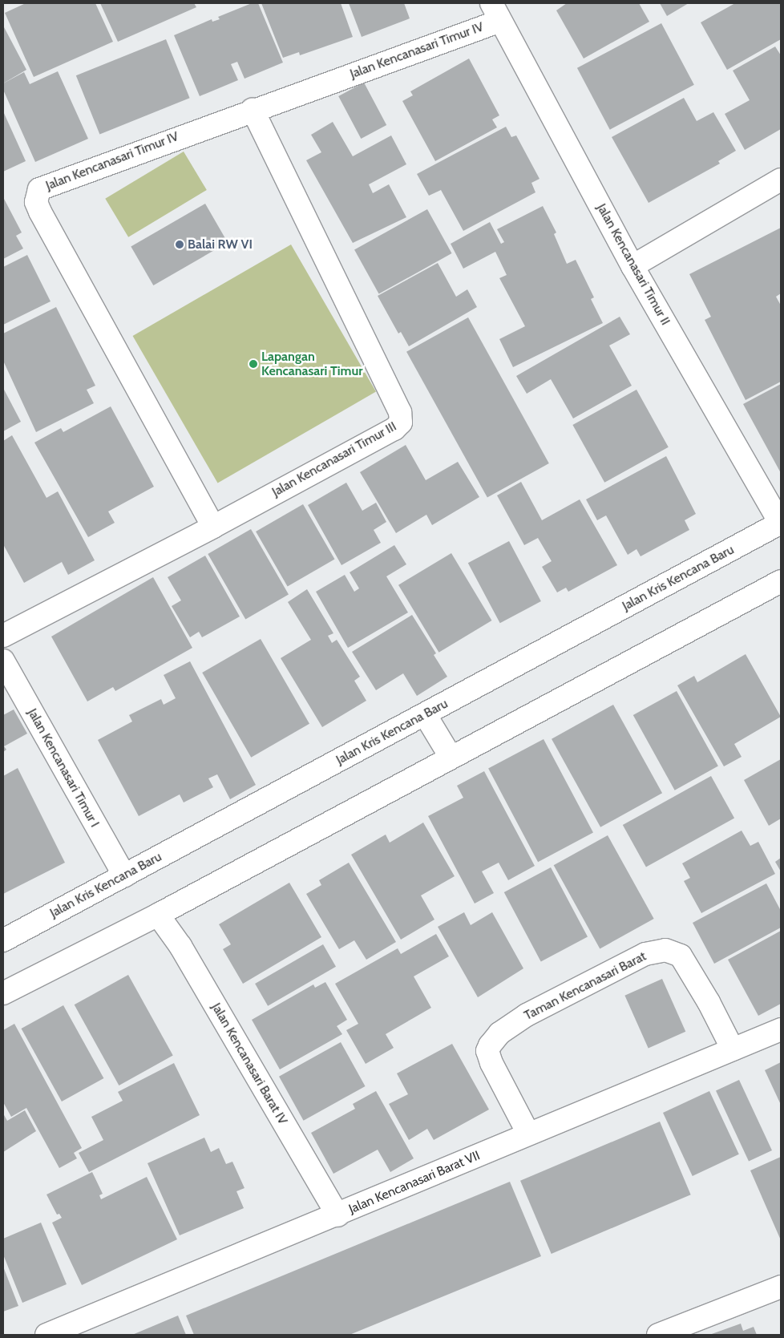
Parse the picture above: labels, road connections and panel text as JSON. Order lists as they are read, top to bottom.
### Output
{
  "streets": {
    "street": [
      "Jalan Kencanasari Timur IV",
      "Jalan Kencanasari Timur II",
      "Jalan Kencanasari Timur III",
      "Jalan Kris Kencana Baru",
      "Jalan Kencanasari Timur I",
      "Taman Kencanasari Barat",
      "Jalan Kencanasari Barat IV",
      "Jalan Kencanasari Barat VII"
    ]
  },
  "crossings": [
    ["Jalan Kencanasari Timur IV", "Jalan Kencanasari Timur II"],
    ["Jalan Kencanasari Timur IV", "Jalan Kencanasari Timur III"],
    ["Jalan Kencanasari Timur II", "Jalan Kris Kencana Baru"],
    ["Jalan Kris Kencana Baru", "Jalan Kencanasari Timur I"],
    ["Taman Kencanasari Barat", "Jalan Kencanasari Barat VII"],
    ["Jalan Kencanasari Barat IV", "Jalan Kencanasari Barat VII"]
  ],
  "places": ["Balai RW VI", "Lapangan Kencanasari Timur"]
}
